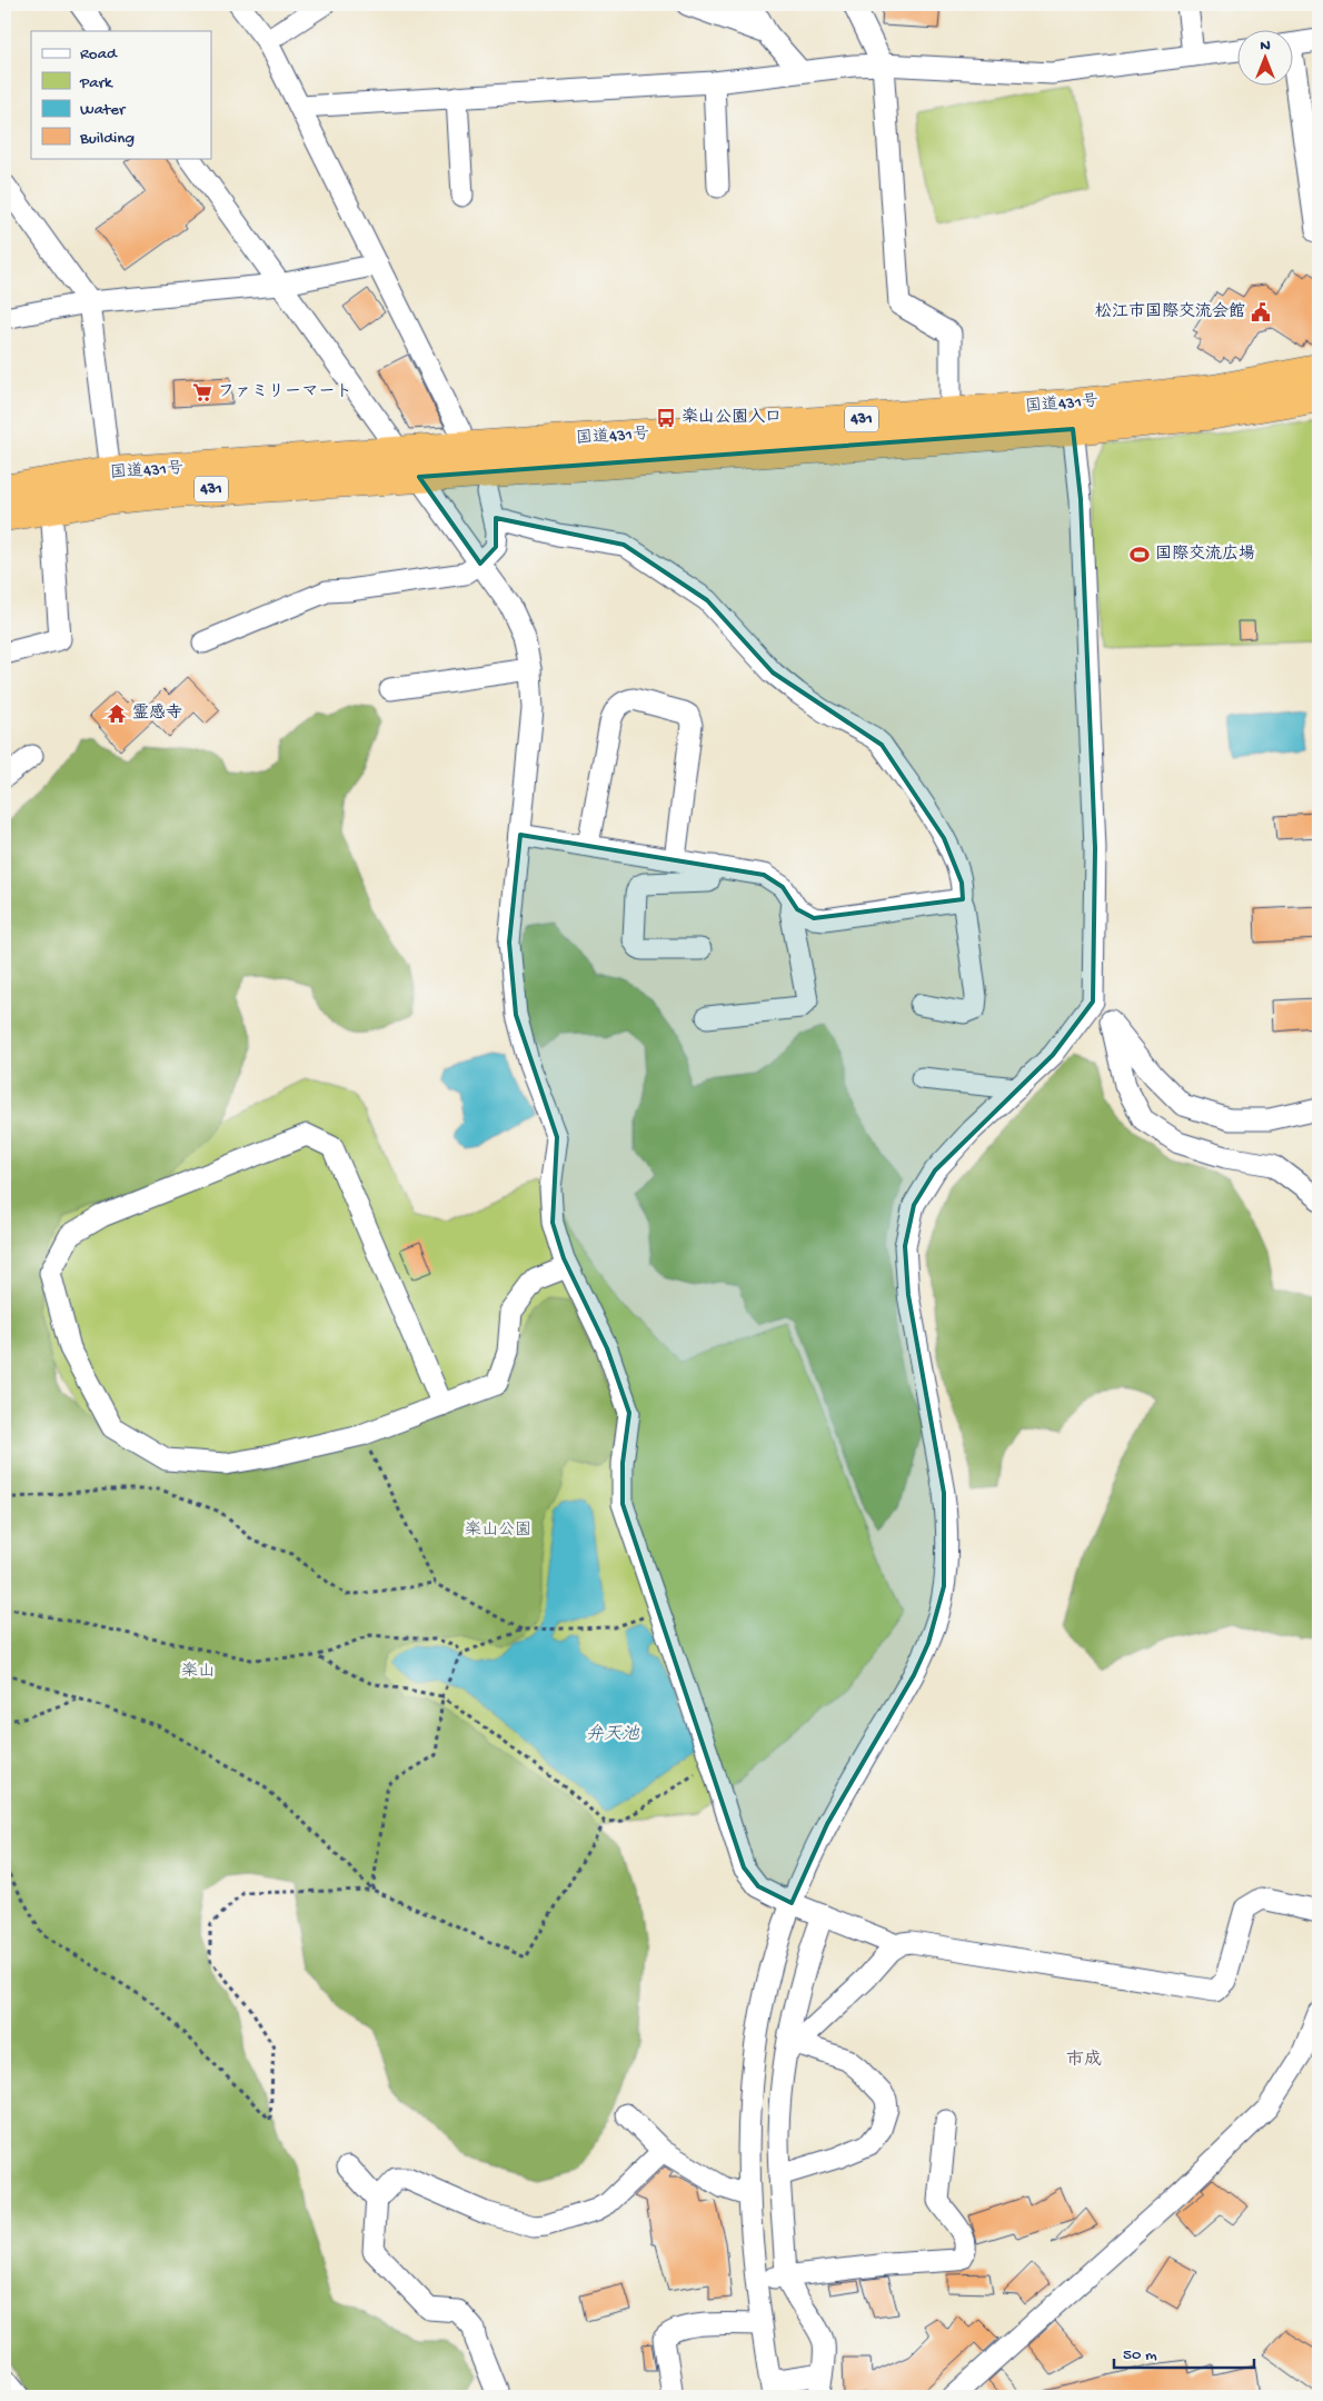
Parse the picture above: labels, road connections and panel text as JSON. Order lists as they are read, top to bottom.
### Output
{
  "streets": {
    "highway": ["国道431号", "431"]
  },
  "districts": ["市成"],
  "water": ["弁天池"],
  "parks": ["楽山公園", "楽山"],
  "places": {
    "public building": ["松江市国際交流会館"],
    "supermarket": ["ファミリーマート"],
    "bus stop": ["楽山公園入口"],
    "sports": ["国際交流広場"],
    "temple": ["霊感寺"]
  },
  "legend": [
    "Road",
    "Park",
    "Water",
    "Building"
  ],
  "scale_bar": "50 m",
  "north": "top"
}
